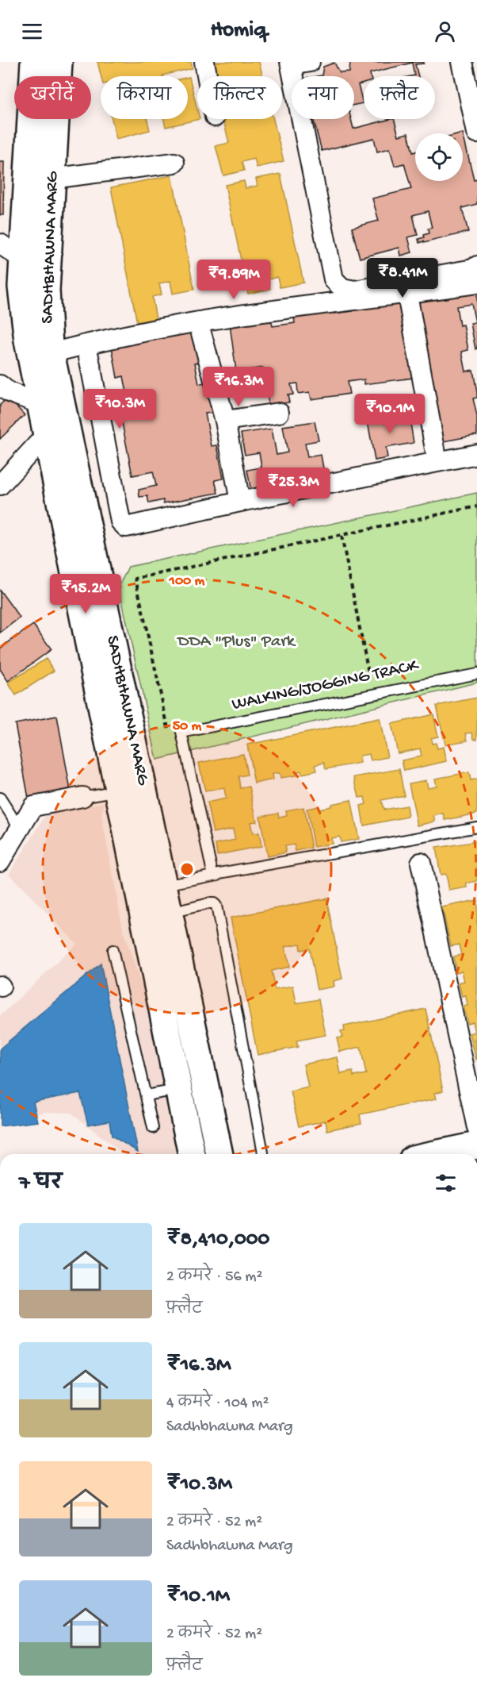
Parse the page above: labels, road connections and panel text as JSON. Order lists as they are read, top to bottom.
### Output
{
  "streets": {
    "street": ["SADHBHAWNA MARG"]
  },
  "parks": ["DDA \"Plus\" Park"],
  "page": {
    "header": "Homiq",
    "chip": [
      "खरीदें",
      "किराया",
      "फ़िल्टर",
      "नया",
      "फ़्लैट"
    ],
    "price": [
      "₹8.41M",
      "₹9.89M",
      "₹16.3M",
      "₹10.3M",
      "₹10.1M",
      "₹25.3M",
      "₹15.2M"
    ],
    "heading": "7 घर",
    "list": [
      {
        "name": "₹8,410,000",
        "note": "2 कमरे · 56 m² · फ़्लैट"
      },
      {
        "name": "₹16.3M",
        "note": "4 कमरे · 104 m² · Sadhbhawna Marg"
      },
      {
        "name": "₹10.3M",
        "note": "2 कमरे · 52 m² · Sadhbhawna Marg"
      },
      {
        "name": "₹10.1M",
        "note": "2 कमरे · 52 m² · फ़्लैट"
      }
    ]
  },
  "rings": ["100 m", "50 m"]
}
